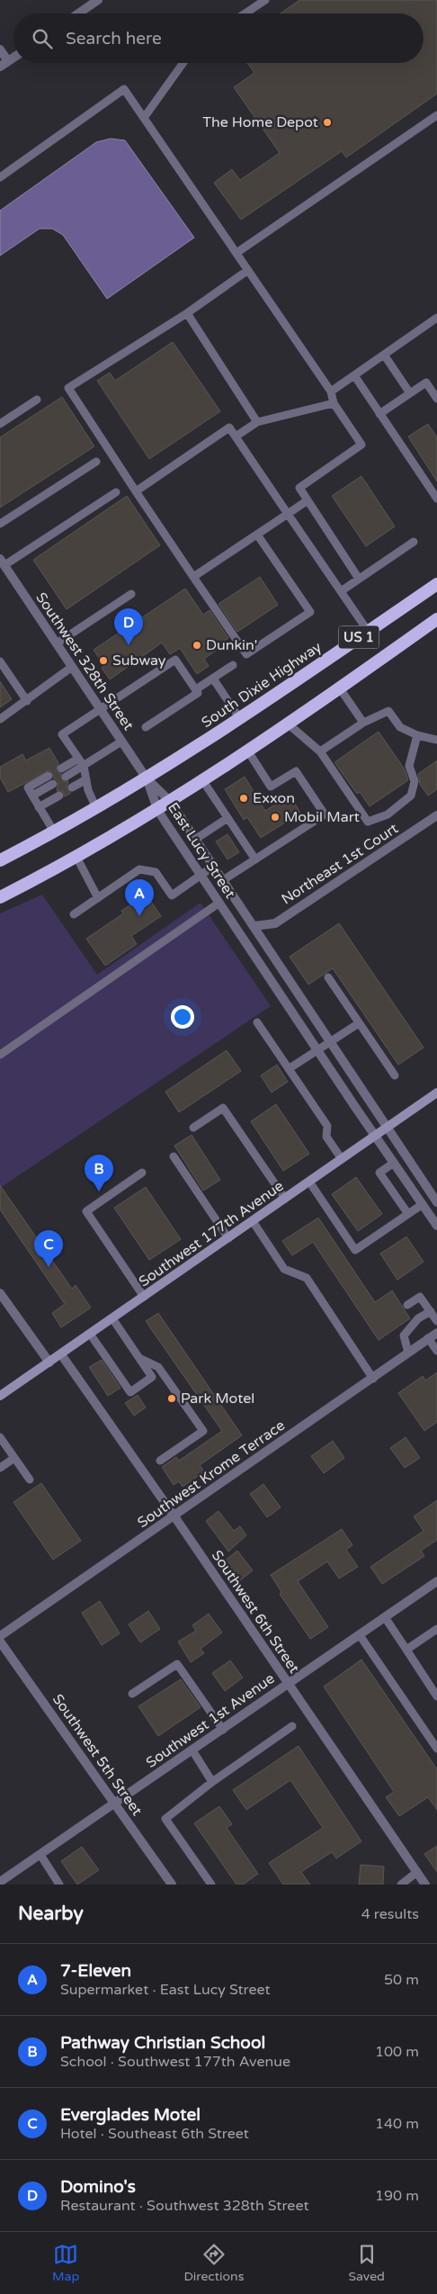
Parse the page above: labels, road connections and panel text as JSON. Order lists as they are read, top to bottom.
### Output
{
  "streets": {
    "highway": ["US 1", "South Dixie Highway"],
    "main road": ["Southwest 177th Avenue"],
    "street": [
      "Southwest 328th Street",
      "East Lucy Street",
      "Northeast 1st Court",
      "Southwest Krome Terrace",
      "Southwest 6th Street",
      "Southwest 1st Avenue",
      "Southwest 5th Street"
    ]
  },
  "crossings": [
    ["US 1", "Southwest 328th Street"],
    ["US 1", "South Dixie Highway"],
    ["US 1", "East Lucy Street"],
    ["Southwest 328th Street", "South Dixie Highway"],
    ["Southwest 328th Street", "East Lucy Street"],
    ["South Dixie Highway", "East Lucy Street"],
    ["East Lucy Street", "Northeast 1st Court"],
    ["East Lucy Street", "Southwest 177th Avenue"],
    ["Southwest 177th Avenue", "Southwest 6th Street"],
    ["Southwest Krome Terrace", "Southwest 6th Street"],
    ["Southwest 6th Street", "Southwest 1st Avenue"],
    ["Southwest 1st Avenue", "Southwest 5th Street"]
  ],
  "places": [
    "The Home Depot",
    "Dunkin'",
    "Subway",
    "Exxon",
    "Mobil Mart",
    "Park Motel"
  ],
  "page": {
    "search": "Search here",
    "pins": [
      "D",
      "A",
      "B",
      "C"
    ],
    "heading": ["Nearby", "4 results"],
    "list": [
      {
        "mark": "A",
        "name": "7-Eleven",
        "note": "Supermarket · East Lucy Street",
        "value": "50 m"
      },
      {
        "mark": "B",
        "name": "Pathway Christian School",
        "note": "School · Southwest 177th Avenue",
        "value": "100 m"
      },
      {
        "mark": "C",
        "name": "Everglades Motel",
        "note": "Hotel · Southeast 6th Street",
        "value": "140 m"
      },
      {
        "mark": "D",
        "name": "Domino's",
        "note": "Restaurant · Southwest 328th Street",
        "value": "190 m"
      }
    ],
    "nav": ["Map", "Directions", "Saved"]
  }
}
